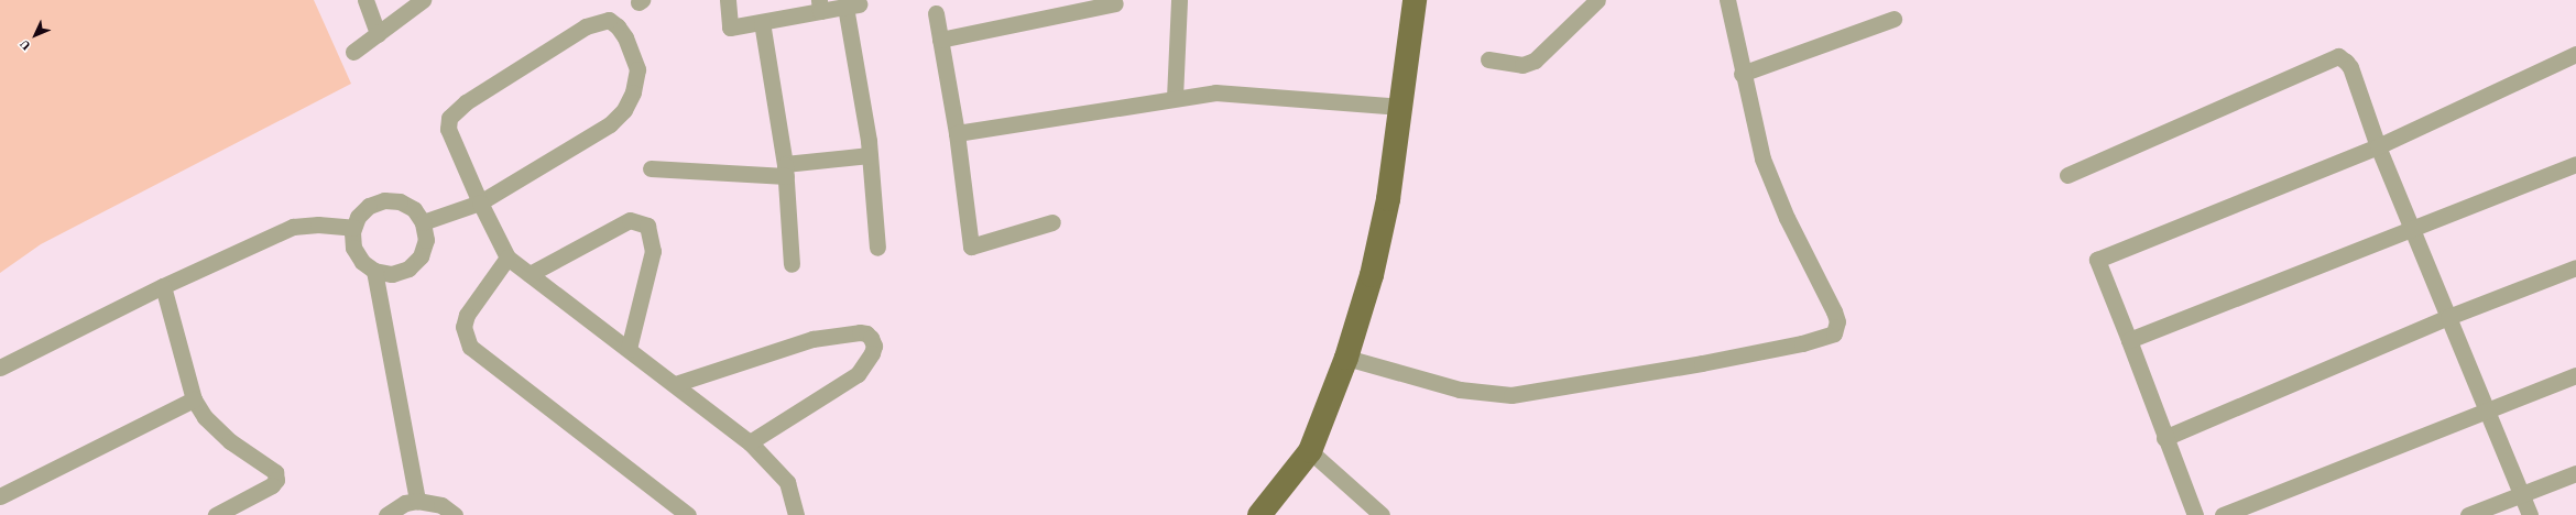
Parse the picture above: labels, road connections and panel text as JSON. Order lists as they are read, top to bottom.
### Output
{
  "north": "bottom left"
}
